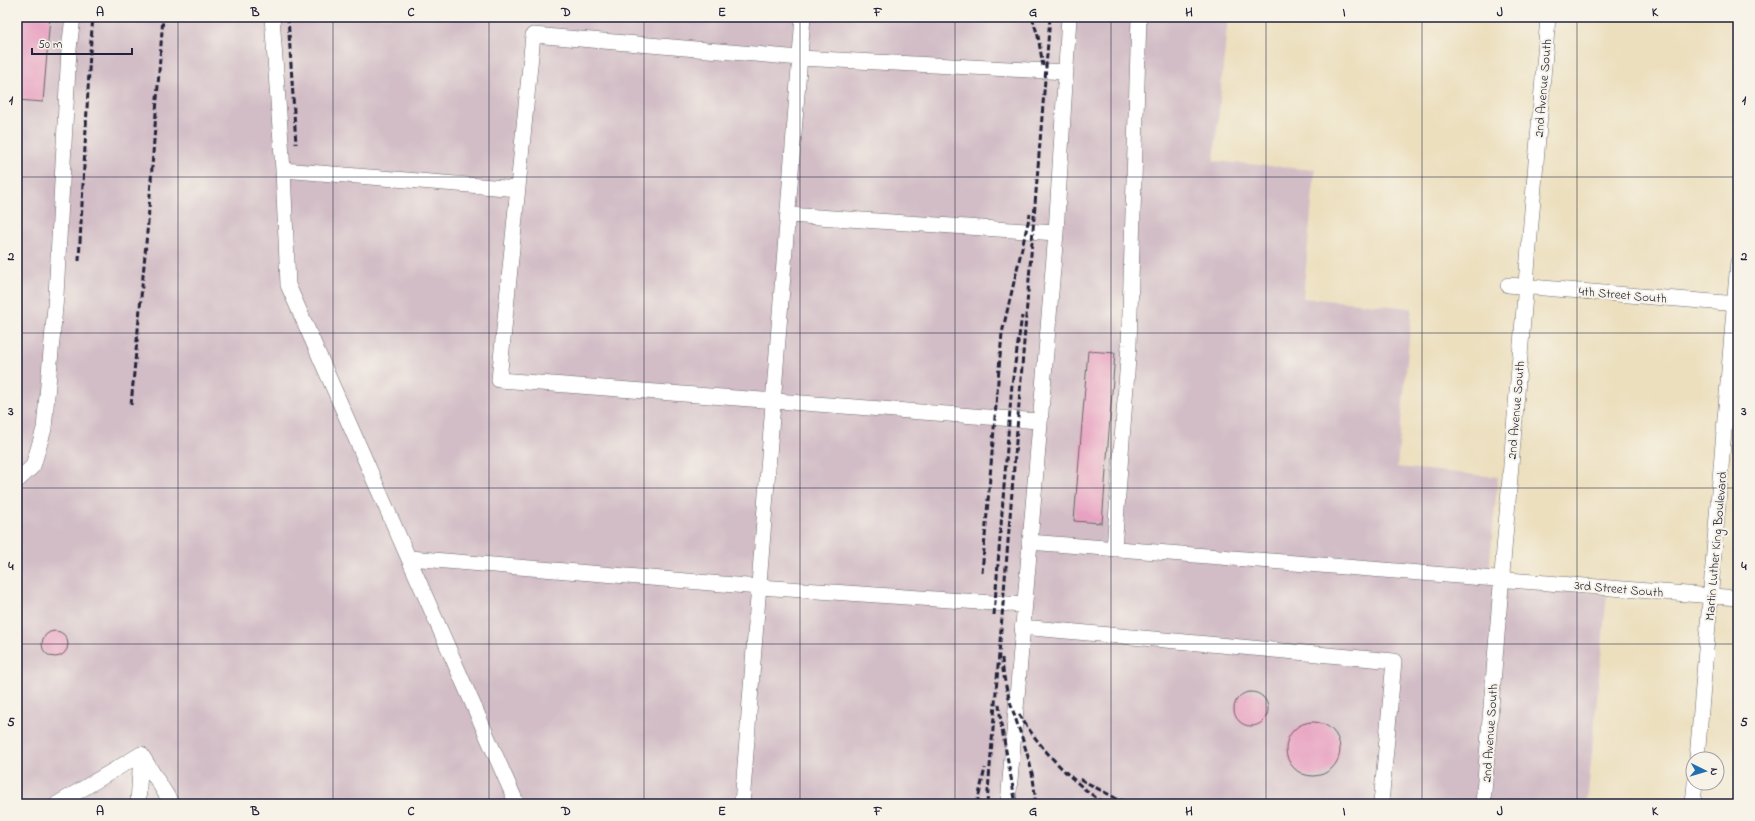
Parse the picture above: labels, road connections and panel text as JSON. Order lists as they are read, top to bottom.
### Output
{
  "streets": {
    "street": [
      "2nd Avenue South",
      "4th Street South",
      "Martin Luther King Boulevard",
      "3rd Street South"
    ]
  },
  "crossings": [
    ["2nd Avenue South", "4th Street South"],
    ["2nd Avenue South", "3rd Street South"],
    ["4th Street South", "Martin Luther King Boulevard"],
    ["Martin Luther King Boulevard", "3rd Street South"]
  ],
  "scale_bar": "50 m",
  "north": "right",
  "grid": {
    "columns": [
      "A",
      "B",
      "C",
      "D",
      "E",
      "F",
      "G",
      "H",
      "I",
      "J",
      "K"
    ],
    "rows": [
      "1",
      "2",
      "3",
      "4",
      "5"
    ]
  }
}
